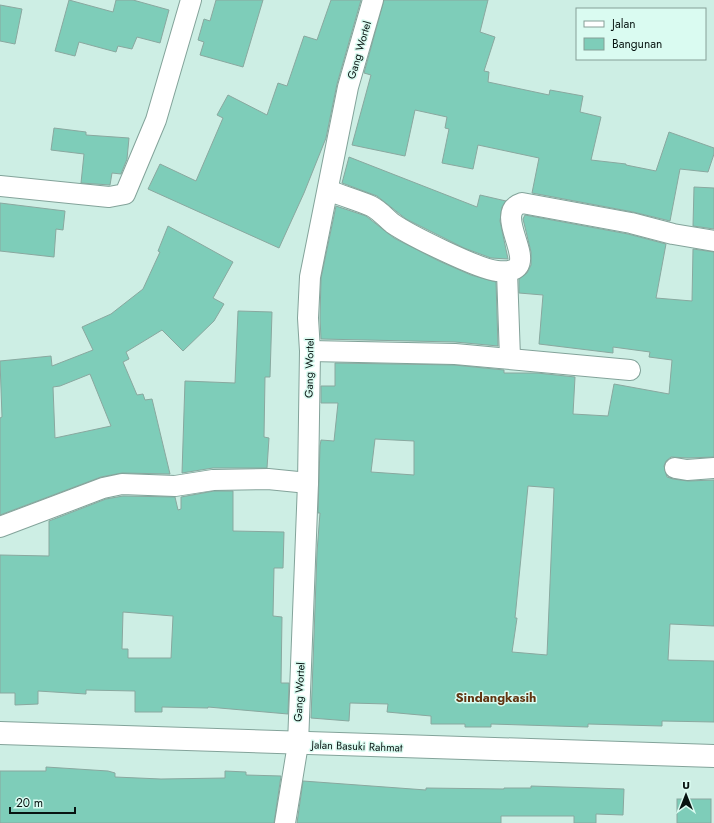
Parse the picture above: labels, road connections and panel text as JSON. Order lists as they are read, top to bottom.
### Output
{
  "streets": {
    "highway": ["Jalan Basuki Rahmat"],
    "street": ["Gang Wortel"]
  },
  "crossings": [
    ["Gang Wortel", "Jalan Basuki Rahmat"]
  ],
  "districts": ["Sindangkasih"],
  "legend": ["Jalan", "Bangunan"],
  "scale_bar": "20 m",
  "north": "top"
}
